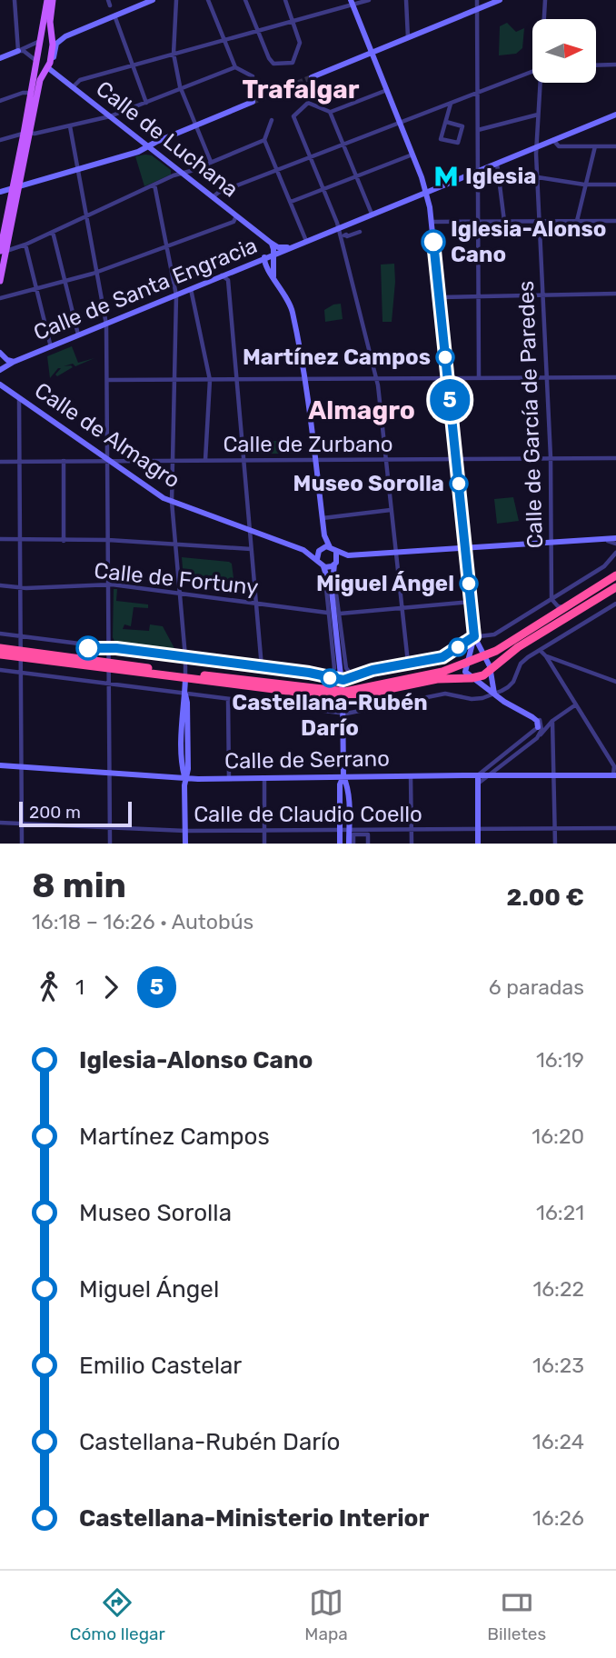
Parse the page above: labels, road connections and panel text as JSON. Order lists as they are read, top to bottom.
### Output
{
  "streets": {
    "street": [
      "Calle de Luchana",
      "Calle de Santa Engracia",
      "Calle de García de Paredes",
      "Calle de Almagro",
      "Calle de Zurbano",
      "Calle de Fortuny",
      "Calle de Serrano",
      "Calle de Claudio Coello"
    ]
  },
  "crossings": [
    ["Calle de Luchana", "Calle de Santa Engracia"],
    ["Calle de Santa Engracia", "Calle de García de Paredes"],
    ["Calle de García de Paredes", "Calle de Zurbano"],
    ["Calle de Almagro", "Calle de Zurbano"]
  ],
  "districts": ["Trafalgar", "Almagro"],
  "places": {
    "metro station": ["Iglesia"],
    "other": [
      "Iglesia-Alonso Cano",
      "Martínez Campos",
      "Museo Sorolla",
      "Miguel Ángel",
      "Castellana-Rubén Darío"
    ]
  },
  "lines": ["bus line 5"],
  "scale_bar": "200 m",
  "north": "right",
  "page": {
    "on_map": "5",
    "scale": "200 m",
    "heading": ["8 min", "16:18 – 16:26 · Autobús", "2.00 €"],
    "legs": ["1", "5", "6 paradas"],
    "list": [
      {
        "name": "Iglesia-Alonso Cano",
        "value": "16:19"
      },
      {
        "name": "Martínez Campos",
        "value": "16:20"
      },
      {
        "name": "Museo Sorolla",
        "value": "16:21"
      },
      {
        "name": "Miguel Ángel",
        "value": "16:22"
      },
      {
        "name": "Emilio Castelar",
        "value": "16:23"
      },
      {
        "name": "Castellana-Rubén Darío",
        "value": "16:24"
      },
      {
        "name": "Castellana-Ministerio Interior",
        "value": "16:26"
      }
    ],
    "tabs": ["Cómo llegar", "Mapa", "Billetes"]
  }
}
